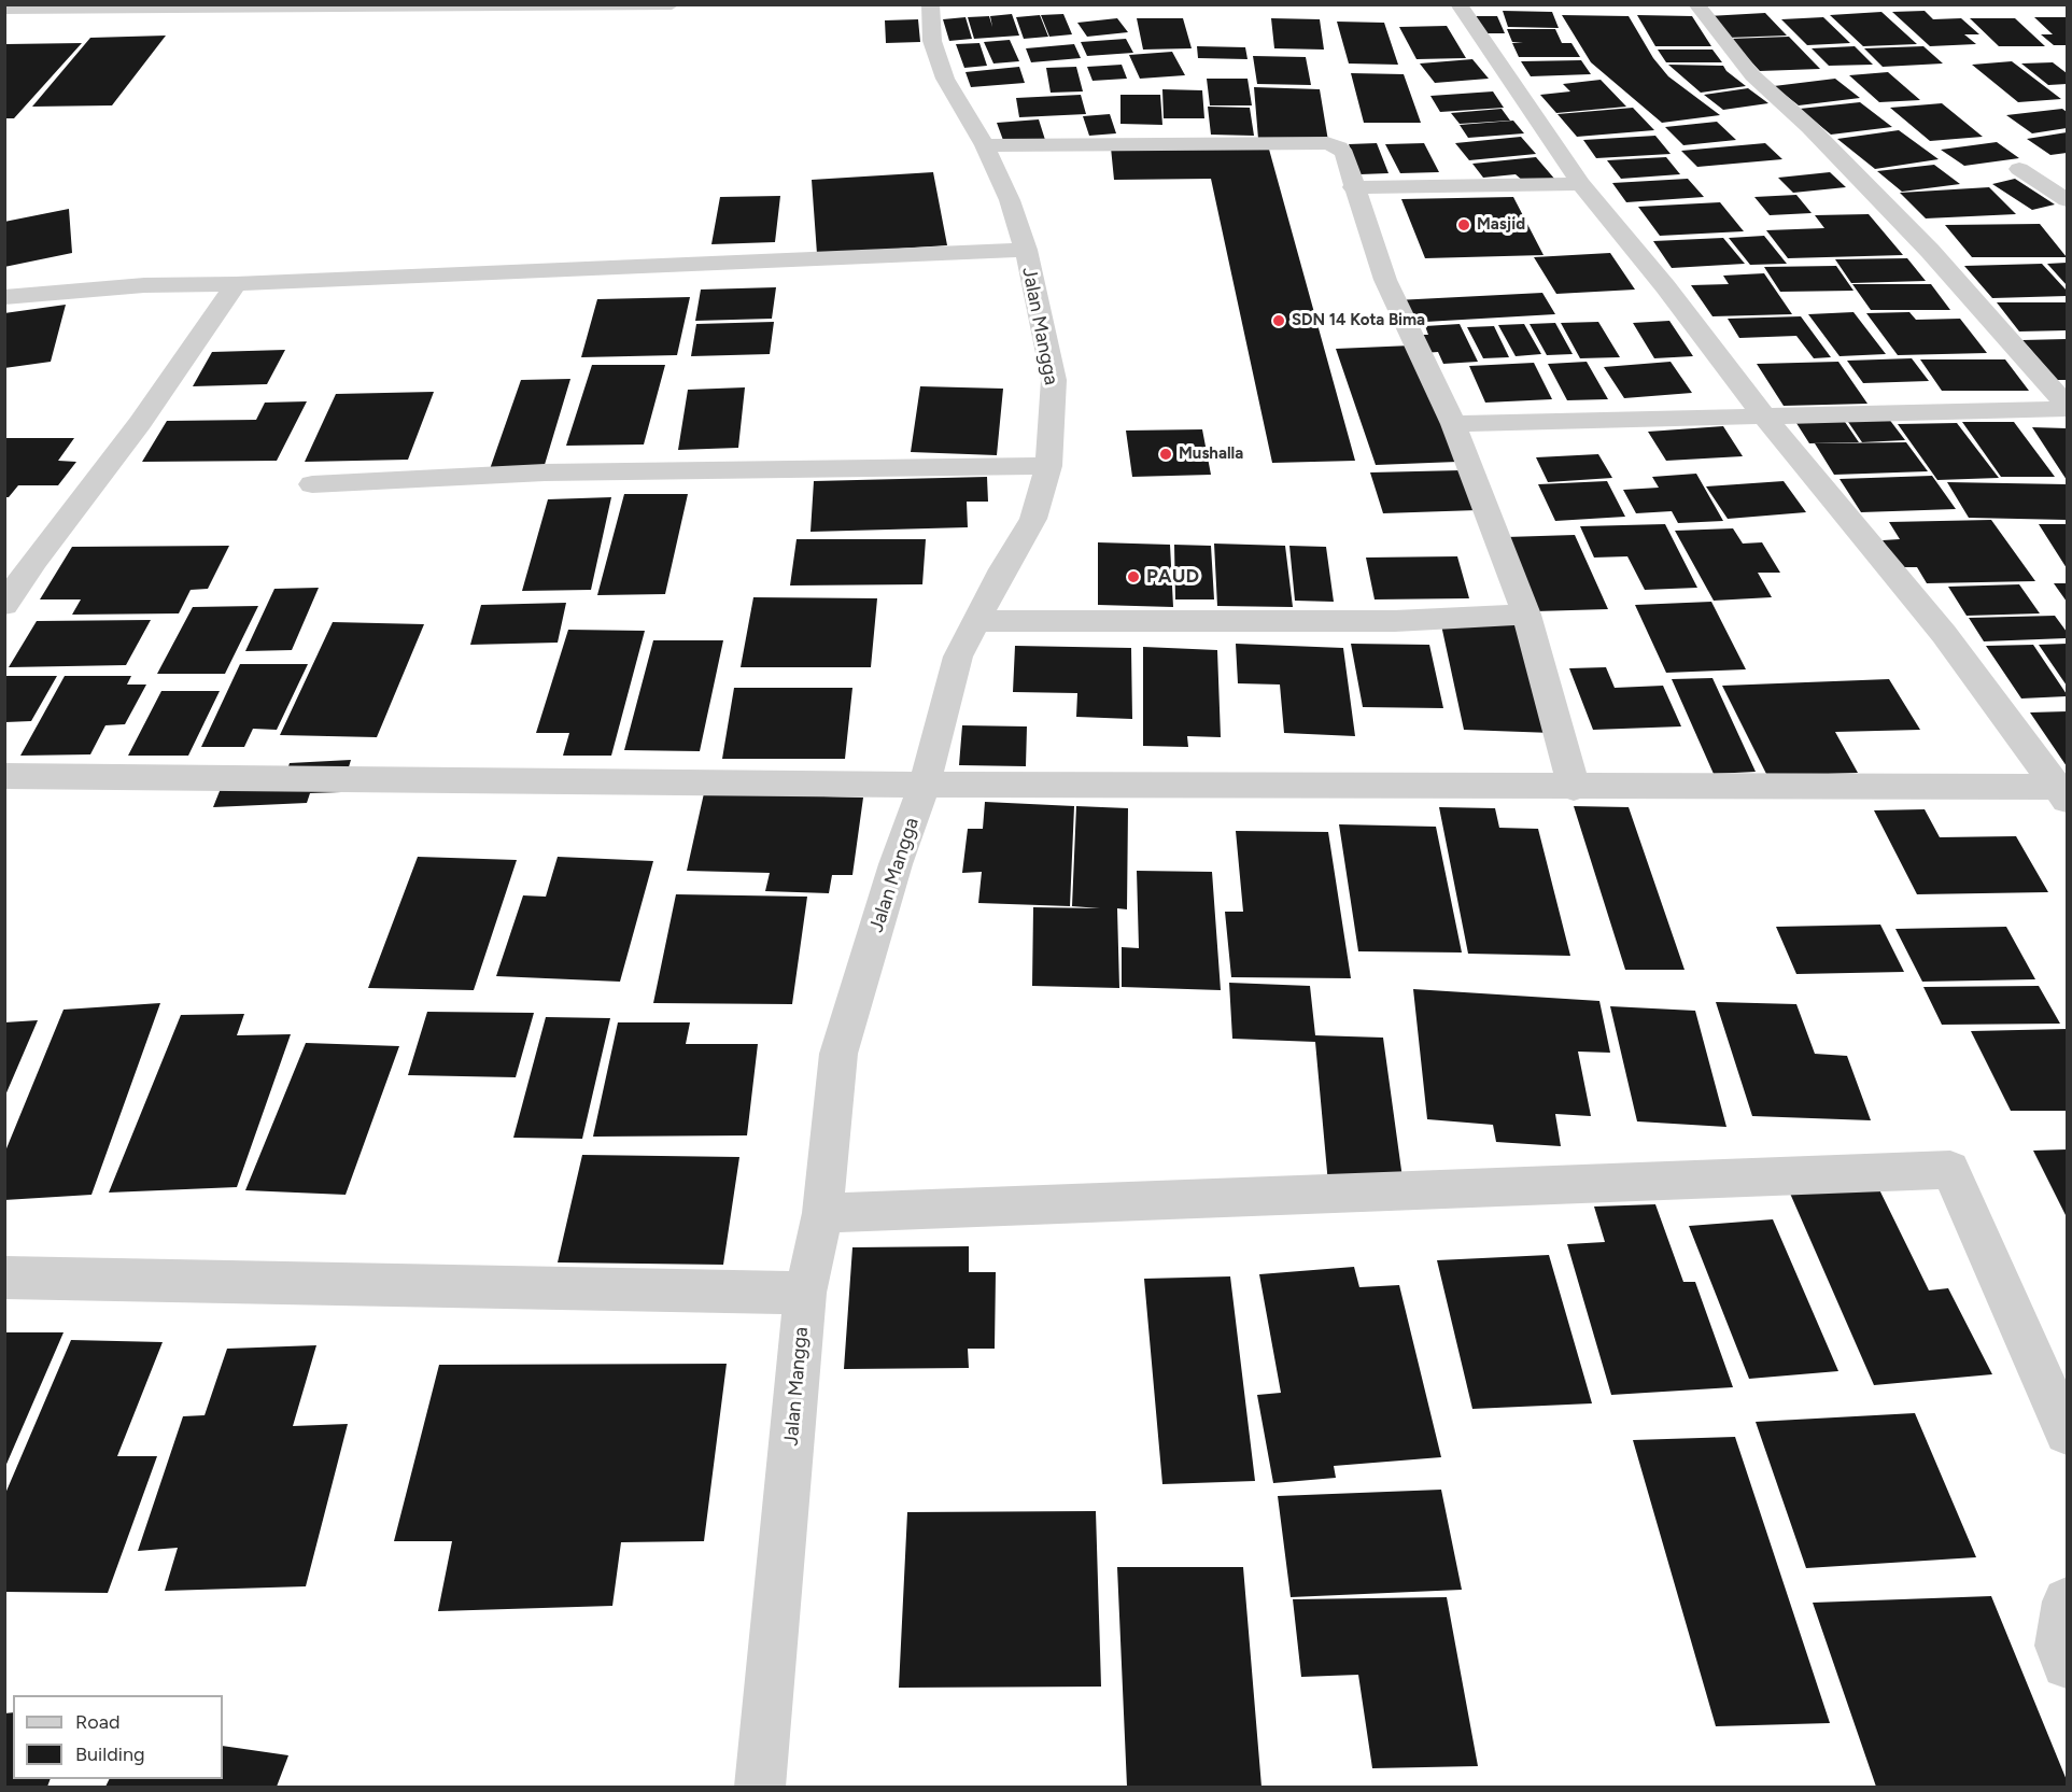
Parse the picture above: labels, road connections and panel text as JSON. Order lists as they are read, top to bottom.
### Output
{
  "streets": {
    "street": ["Jalan Mangga"]
  },
  "places": [
    "Masjid",
    "SDN 14 Kota Bima",
    "Mushalla",
    "PAUD"
  ],
  "legend": ["Road", "Building"]
}
